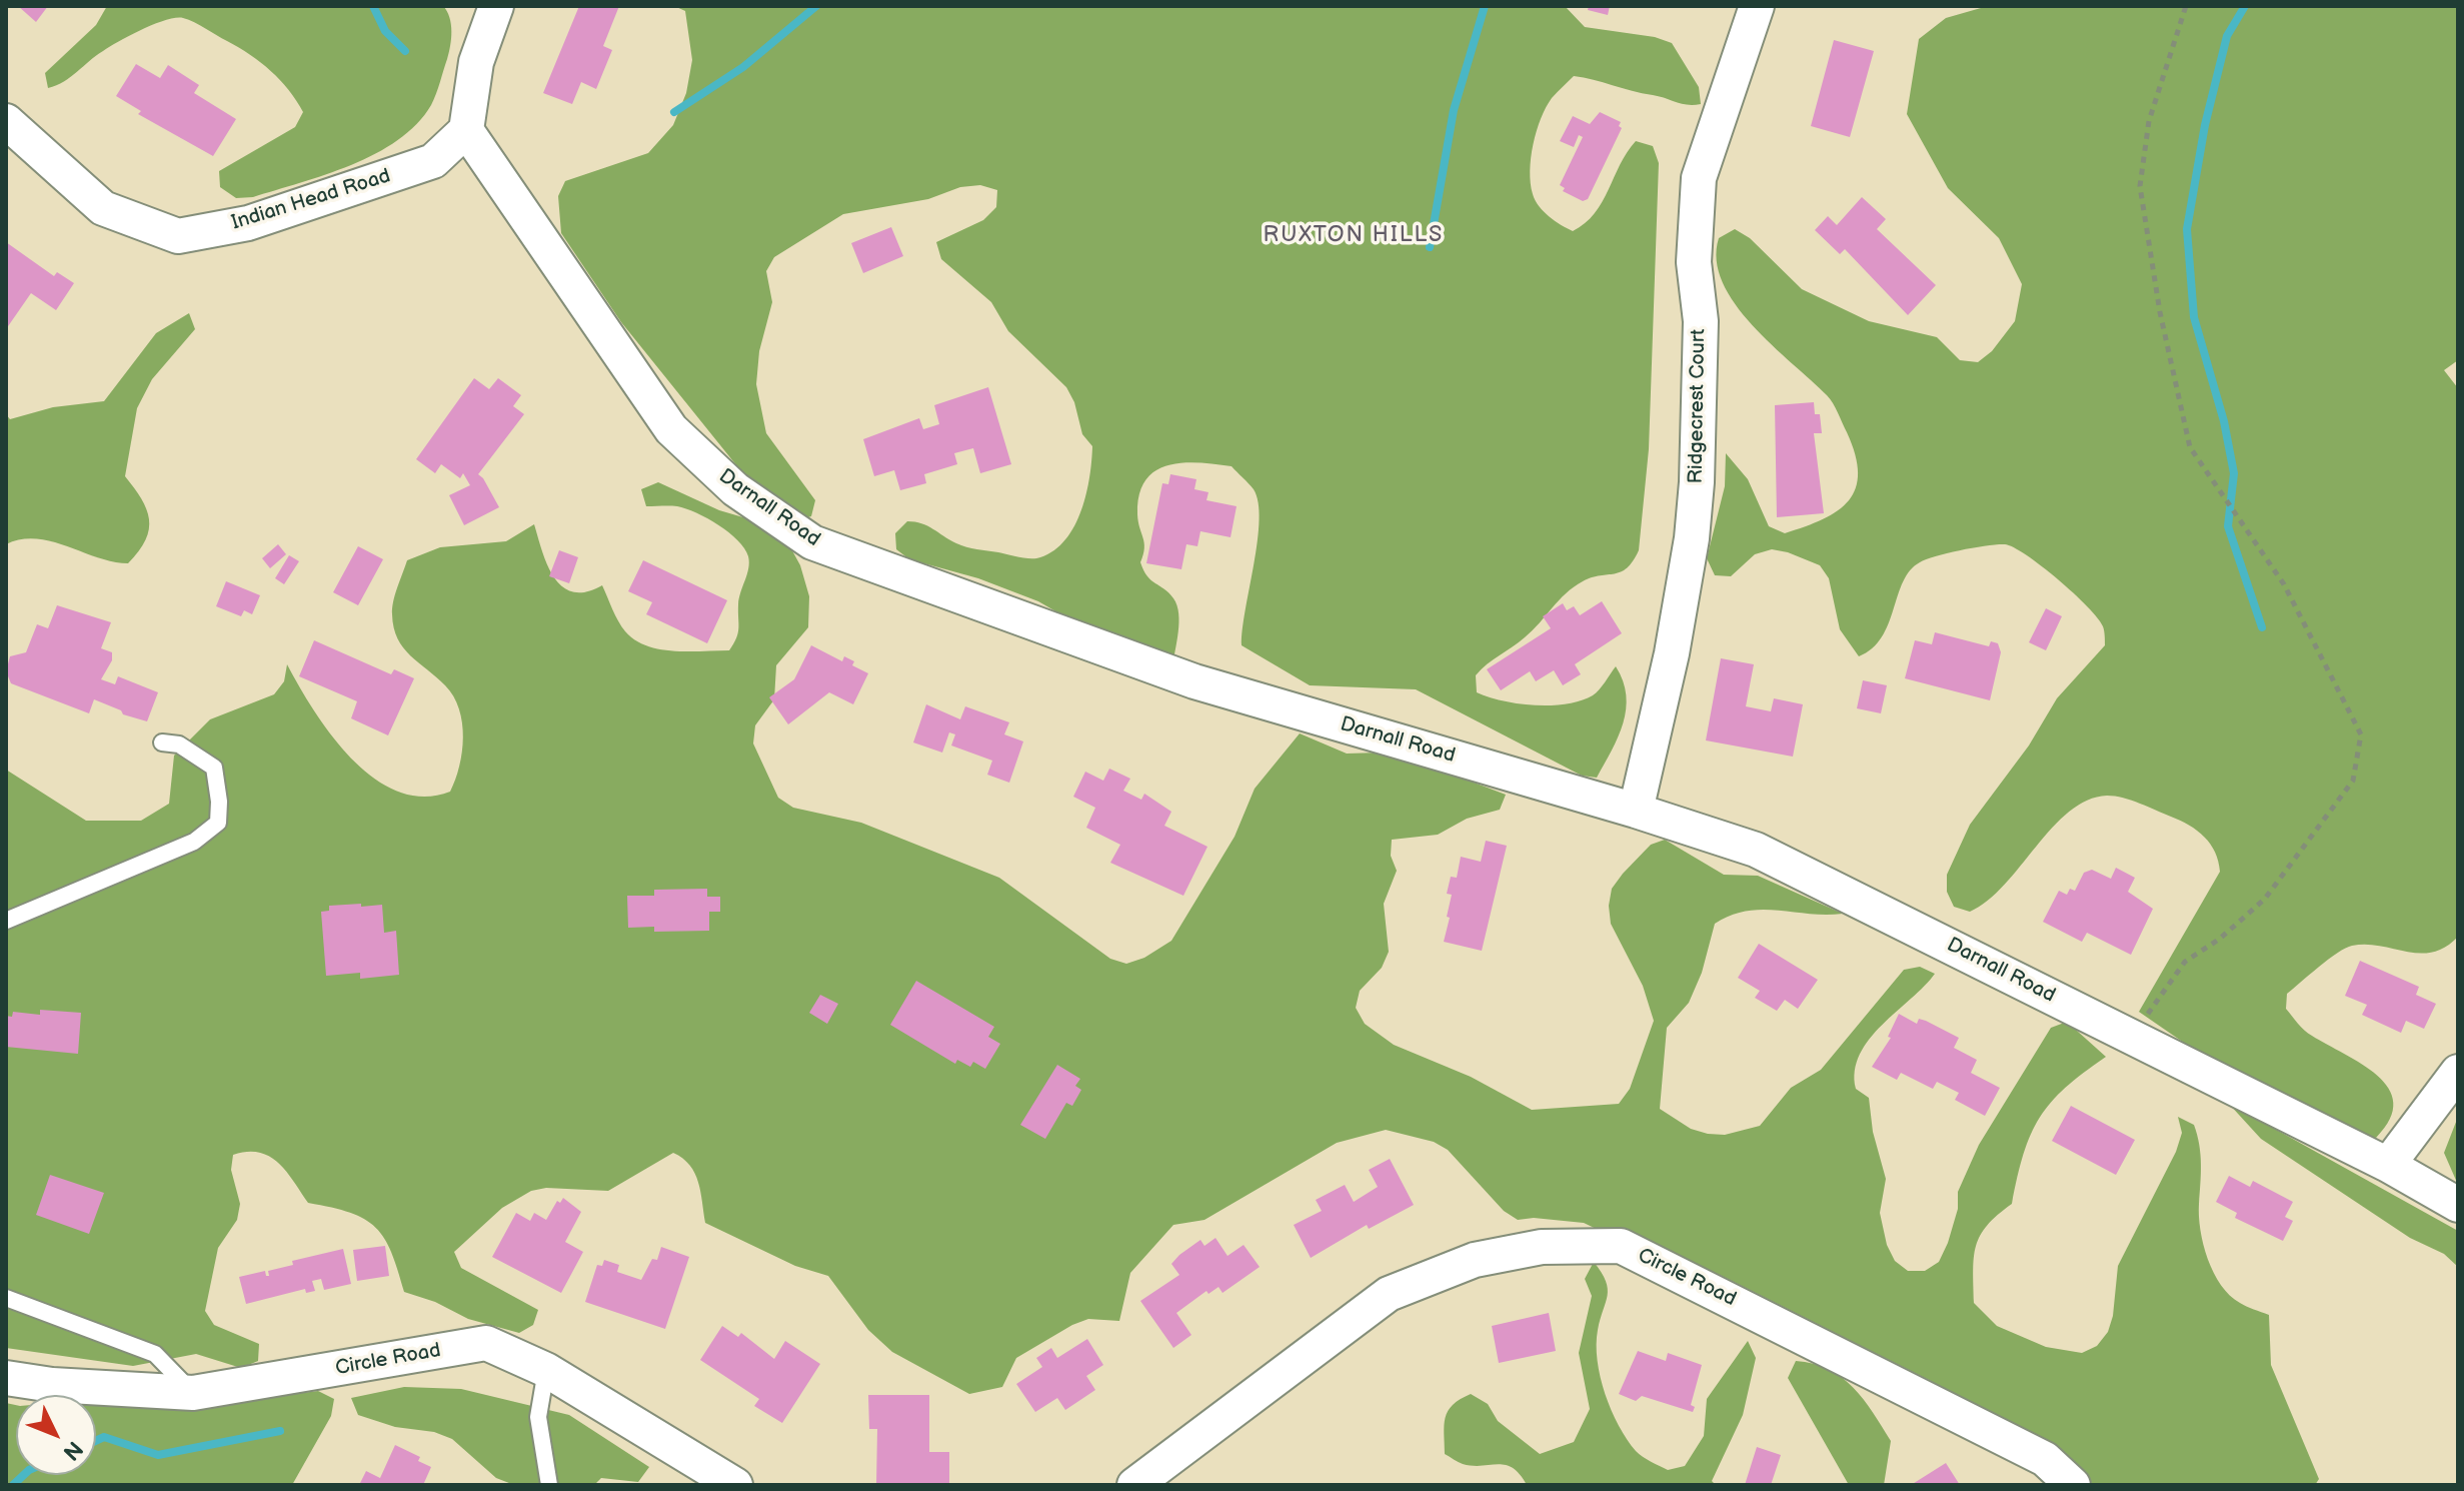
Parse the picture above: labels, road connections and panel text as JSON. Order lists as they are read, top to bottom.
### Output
{
  "streets": {
    "street": [
      "Indian Head Road",
      "Ridgecrest Court",
      "Darnall Road",
      "Circle Road"
    ]
  },
  "crossings": [
    ["Indian Head Road", "Darnall Road"],
    ["Ridgecrest Court", "Darnall Road"]
  ],
  "districts": ["RUXTON HILLS"],
  "north": "bottom right"
}
